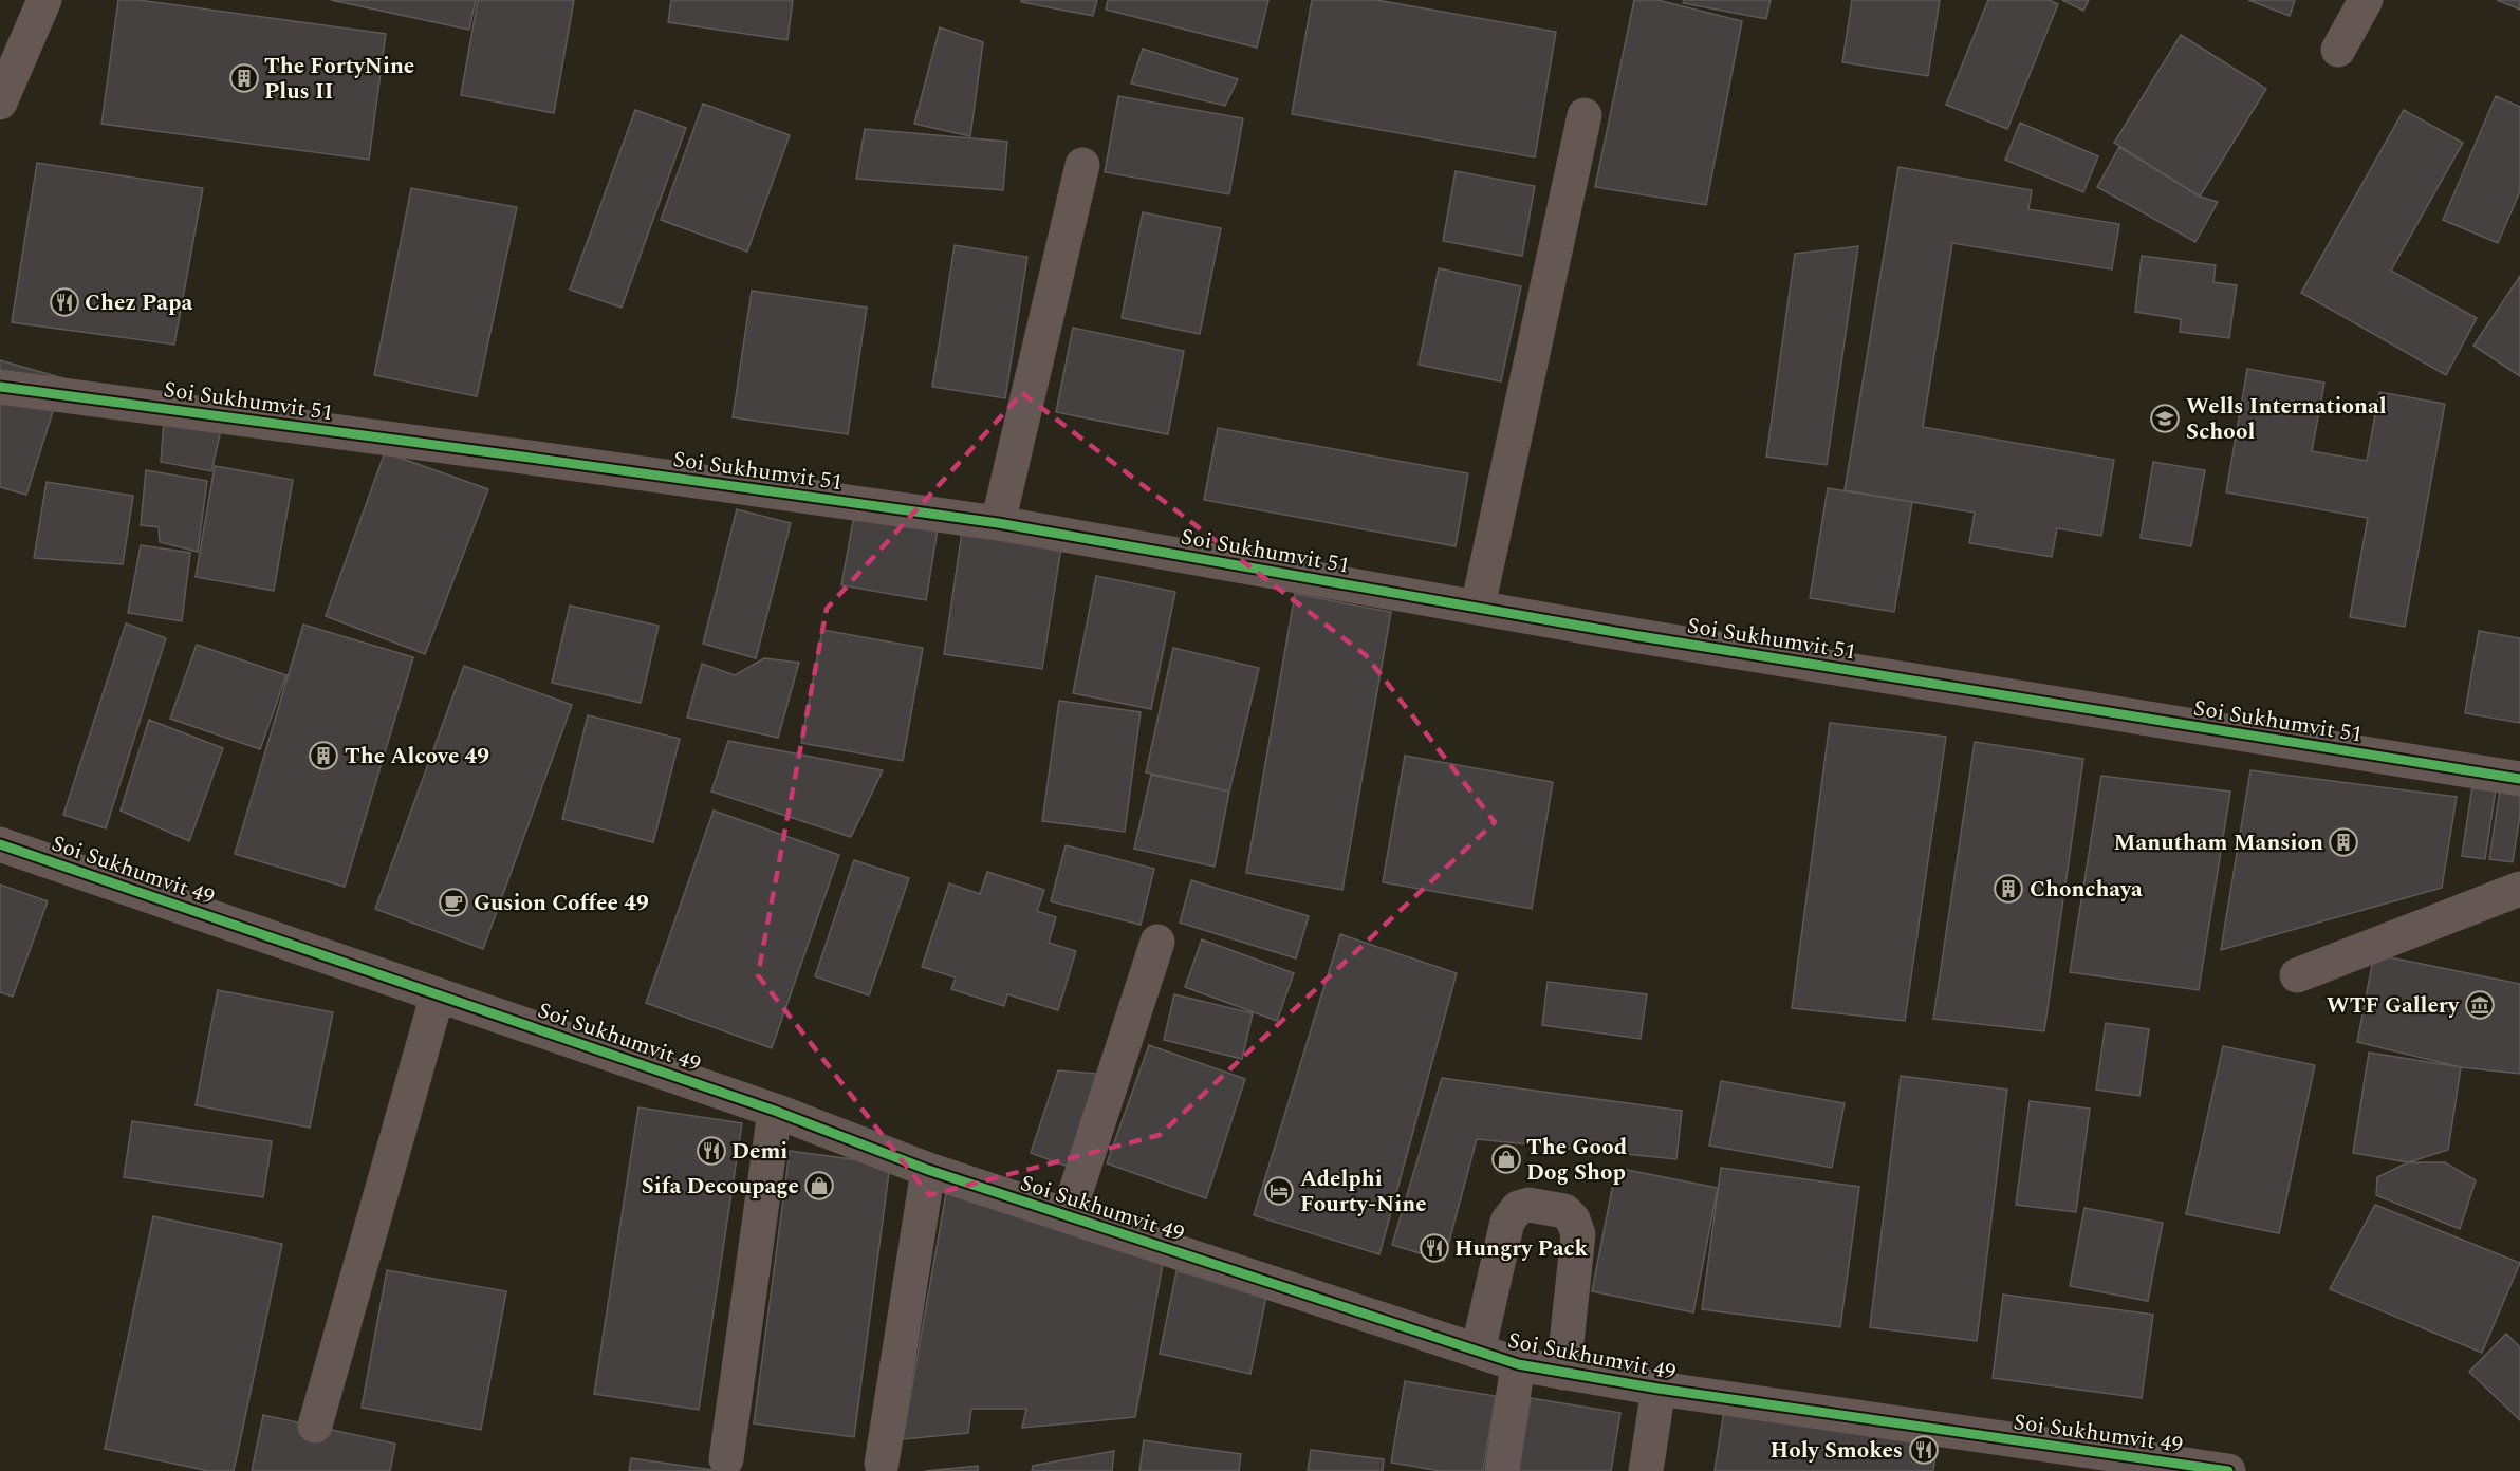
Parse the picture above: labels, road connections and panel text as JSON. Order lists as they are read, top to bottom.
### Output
{
  "streets": {
    "street": ["Soi Sukhumvit 51", "Soi Sukhumvit 49"]
  },
  "places": {
    "building": [
      "The FortyNine Plus II",
      "The Alcove 49",
      "Manutham Mansion",
      "Chonchaya"
    ],
    "restaurant": [
      "Chez Papa",
      "Demi",
      "Hungry Pack",
      "Holy Smokes"
    ],
    "school or university": ["Wells International School"],
    "cafe": ["Gusion Coffee 49"],
    "museum": ["WTF Gallery"],
    "shop": ["The Good Dog Shop", "Sifa Decoupage"],
    "hotel": ["Adelphi Fourty-Nine"]
  }
}
